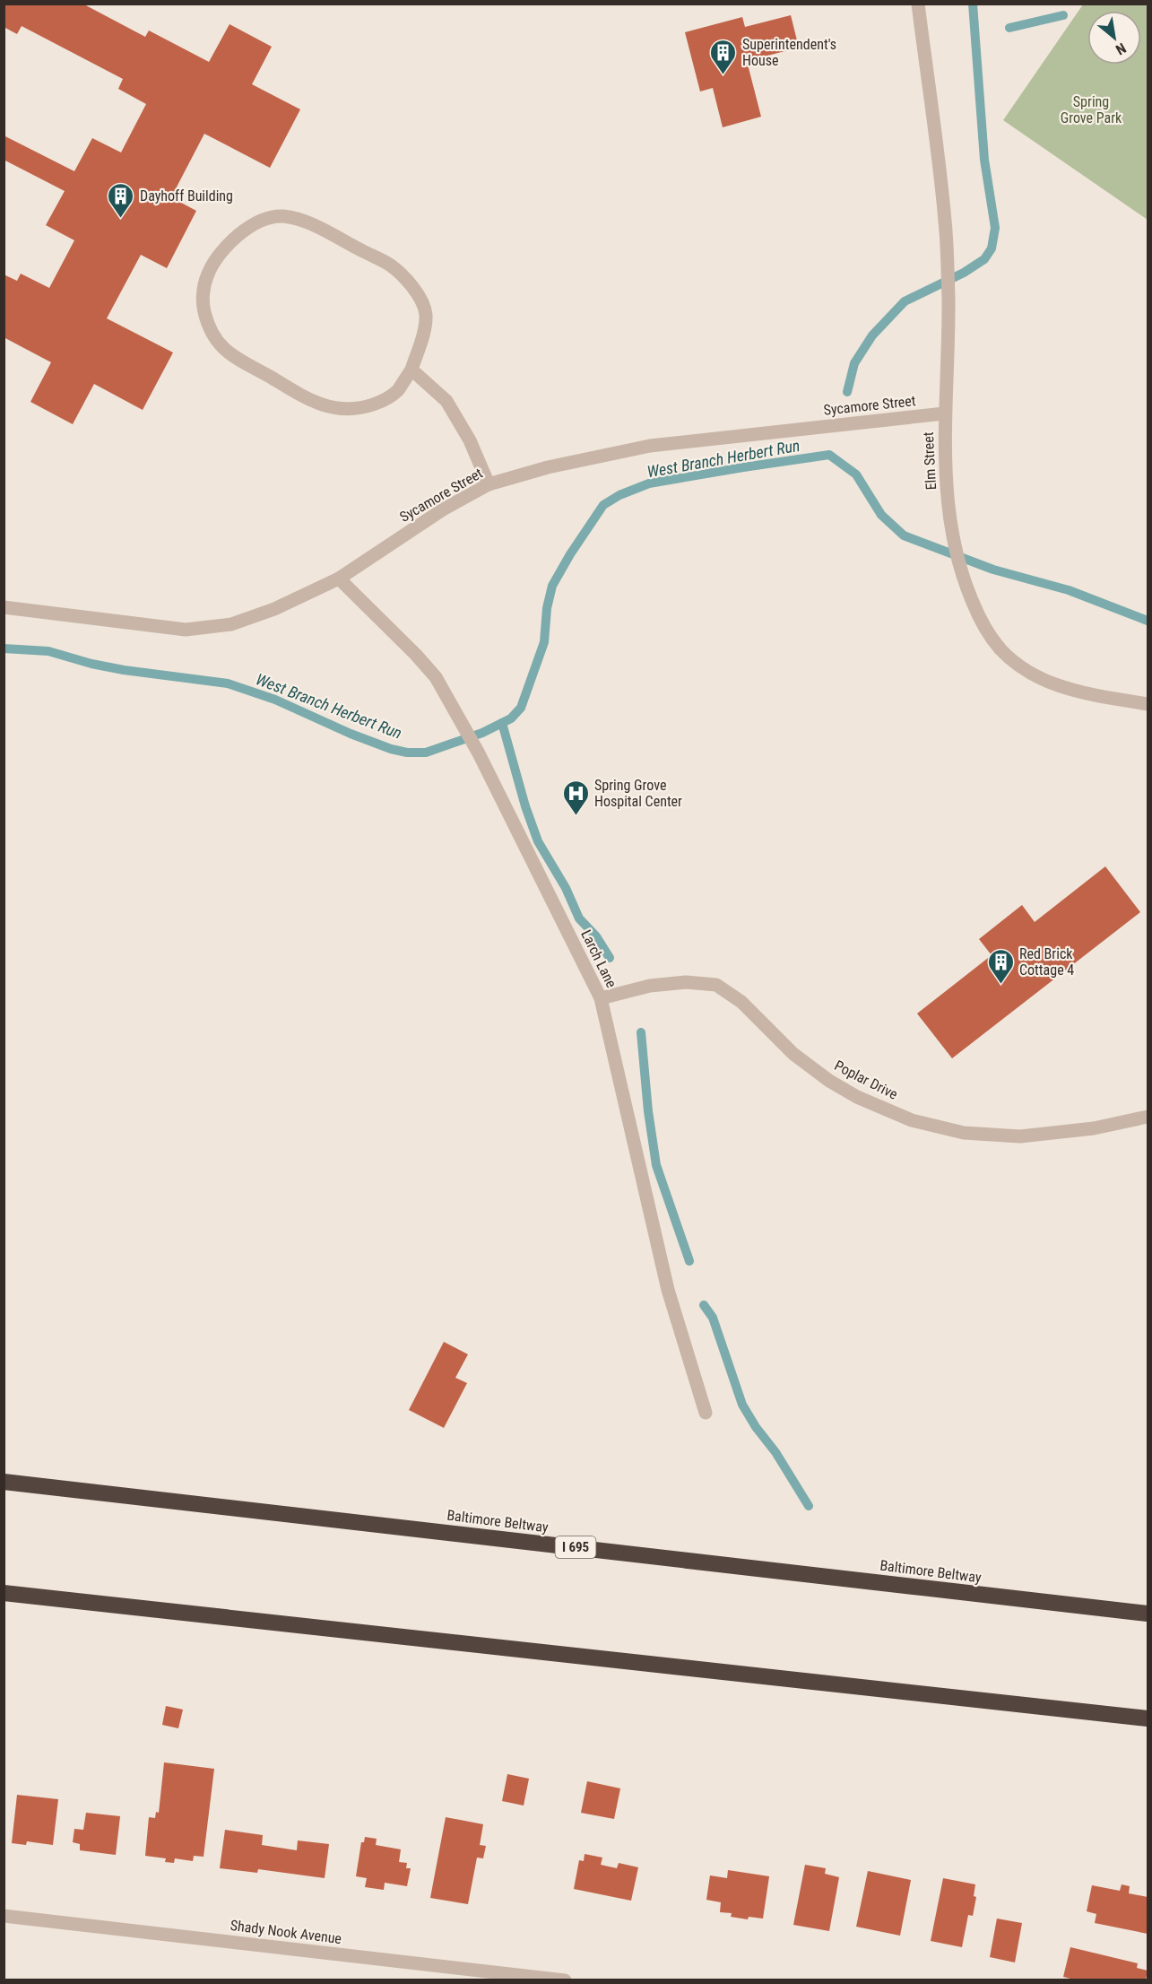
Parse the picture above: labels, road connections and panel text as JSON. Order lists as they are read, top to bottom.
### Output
{
  "streets": {
    "highway": ["Baltimore Beltway", "I 695"],
    "street": [
      "Sycamore Street",
      "Elm Street",
      "Larch Lane",
      "Poplar Drive",
      "Shady Nook Avenue"
    ]
  },
  "crossings": [
    ["Sycamore Street", "Elm Street"],
    ["Sycamore Street", "Larch Lane"],
    ["Larch Lane", "Poplar Drive"]
  ],
  "water": ["West Branch Herbert Run"],
  "parks": ["Spring Grove Park"],
  "places": {
    "building": ["Superintendent's House", "Dayhoff Building", "Red Brick Cottage 4"],
    "hospital": ["Spring Grove Hospital Center"]
  },
  "north": "bottom right"
}
